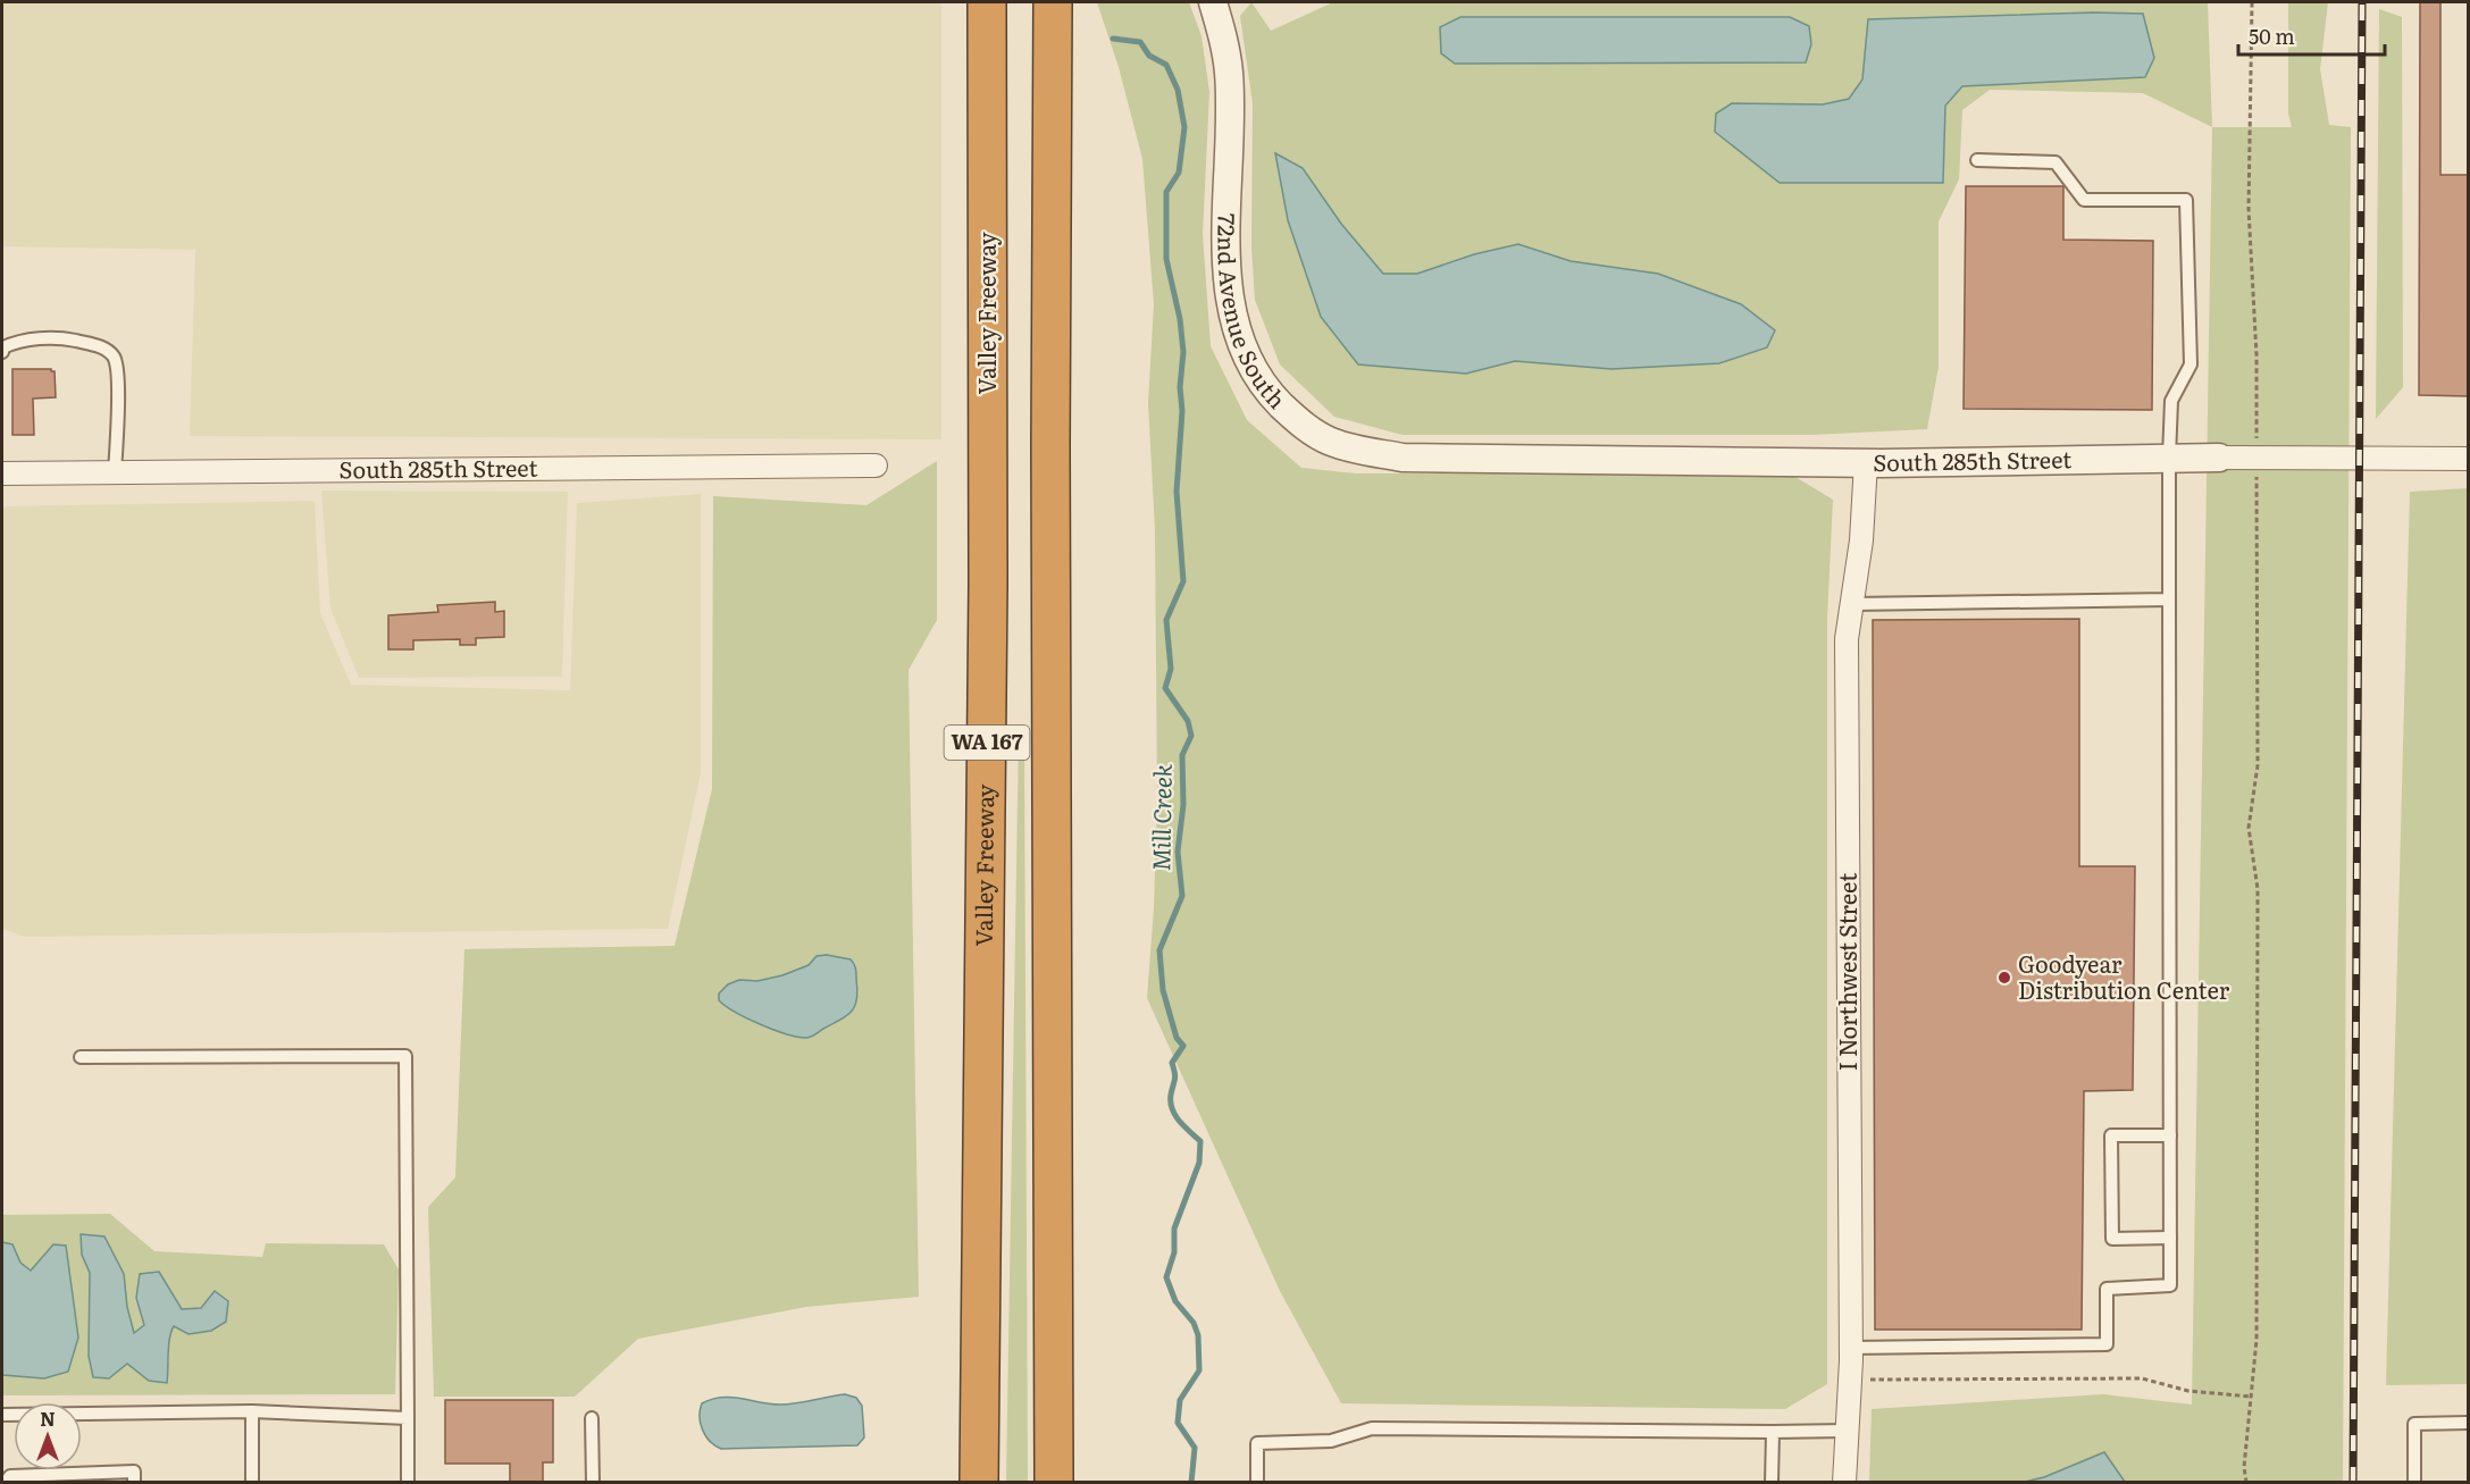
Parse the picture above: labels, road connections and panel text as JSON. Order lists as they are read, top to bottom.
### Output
{
  "streets": {
    "highway": ["Valley Freeway", "WA 167"],
    "street": ["72nd Avenue South", "South 285th Street", "I Northwest Street"]
  },
  "crossings": [
    ["72nd Avenue South", "South 285th Street"],
    ["South 285th Street", "I Northwest Street"]
  ],
  "water": ["Mill Creek"],
  "places": ["Goodyear Distribution Center"],
  "scale_bar": "50 m",
  "north": "top"
}
